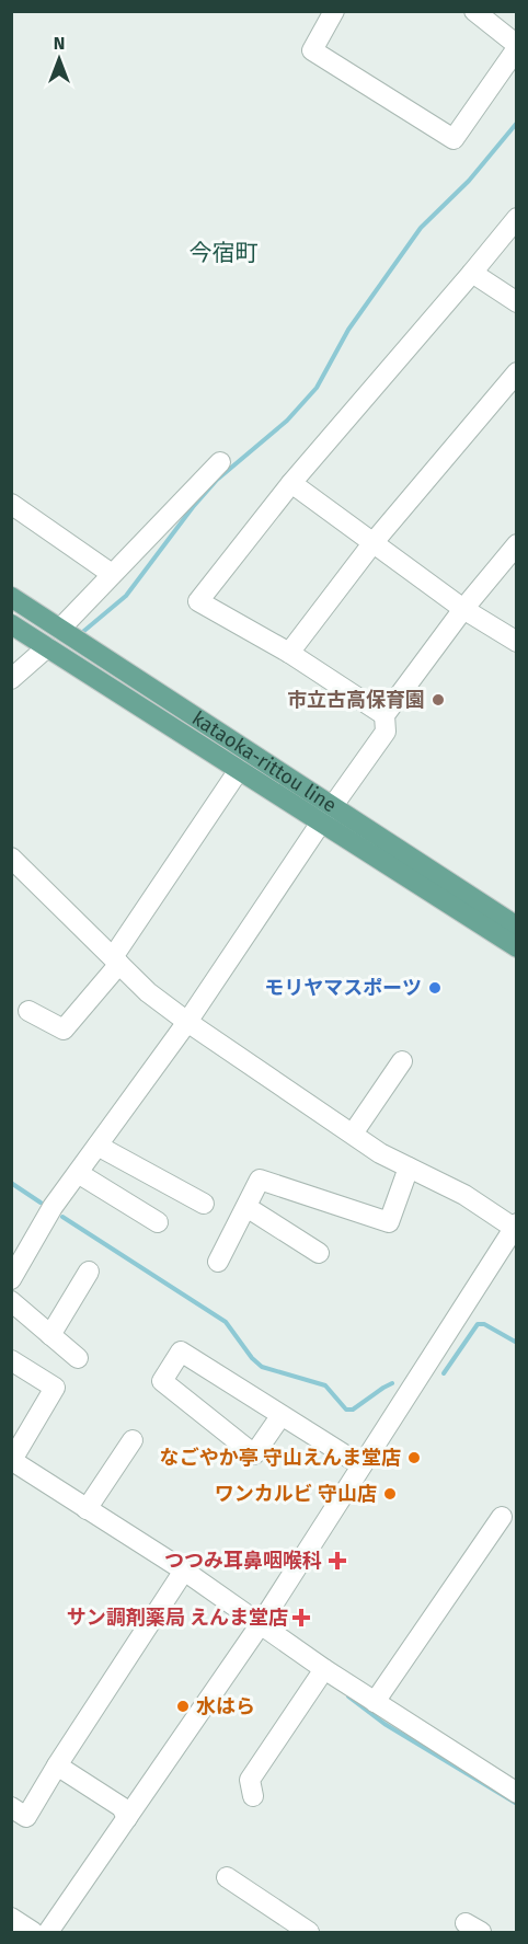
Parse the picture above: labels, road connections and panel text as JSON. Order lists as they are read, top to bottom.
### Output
{
  "streets": {
    "main road": ["kataoka-rittou line"]
  },
  "districts": ["今宿町"],
  "places": {
    "other": [
      "市立古高保育園",
      "モリヤマスポーツ",
      "なごやか亭 守山えんま堂店",
      "ワンカルビ 守山店",
      "水はら"
    ],
    "health": ["つつみ耳鼻咽喉科", "サン調剤薬局 えんま堂店"]
  },
  "north": "top"
}
